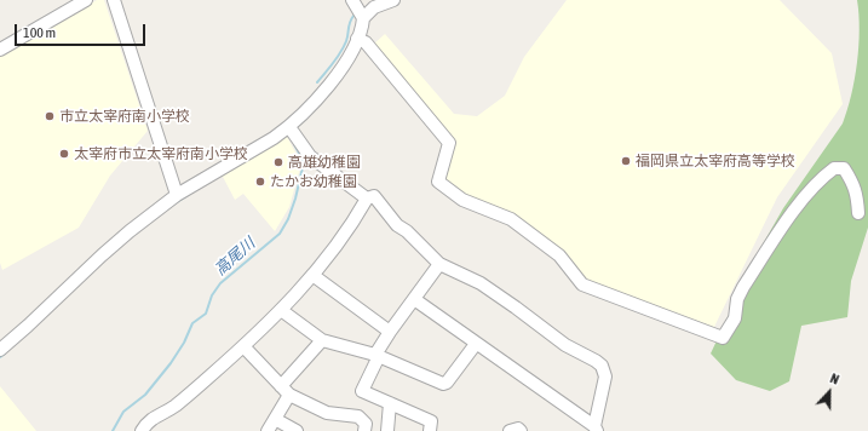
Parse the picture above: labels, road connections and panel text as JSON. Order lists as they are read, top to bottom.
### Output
{
  "water": ["高尾川"],
  "places": [
    "市立太宰府南小学校",
    "太宰府市立太宰府南小学校",
    "福岡県立太宰府高等学校",
    "高雄幼稚園",
    "たかお幼稚園"
  ],
  "scale_bar": "100 m",
  "north": "top"
}
